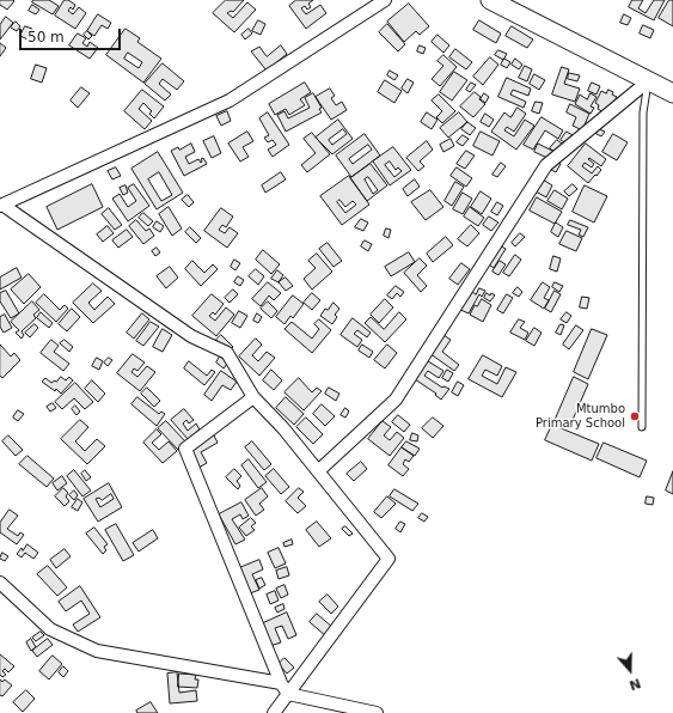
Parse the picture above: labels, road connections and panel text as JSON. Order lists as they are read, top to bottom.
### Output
{
  "places": ["Mtumbo Primary School"],
  "scale_bar": "50 m",
  "north": "bottom"
}
